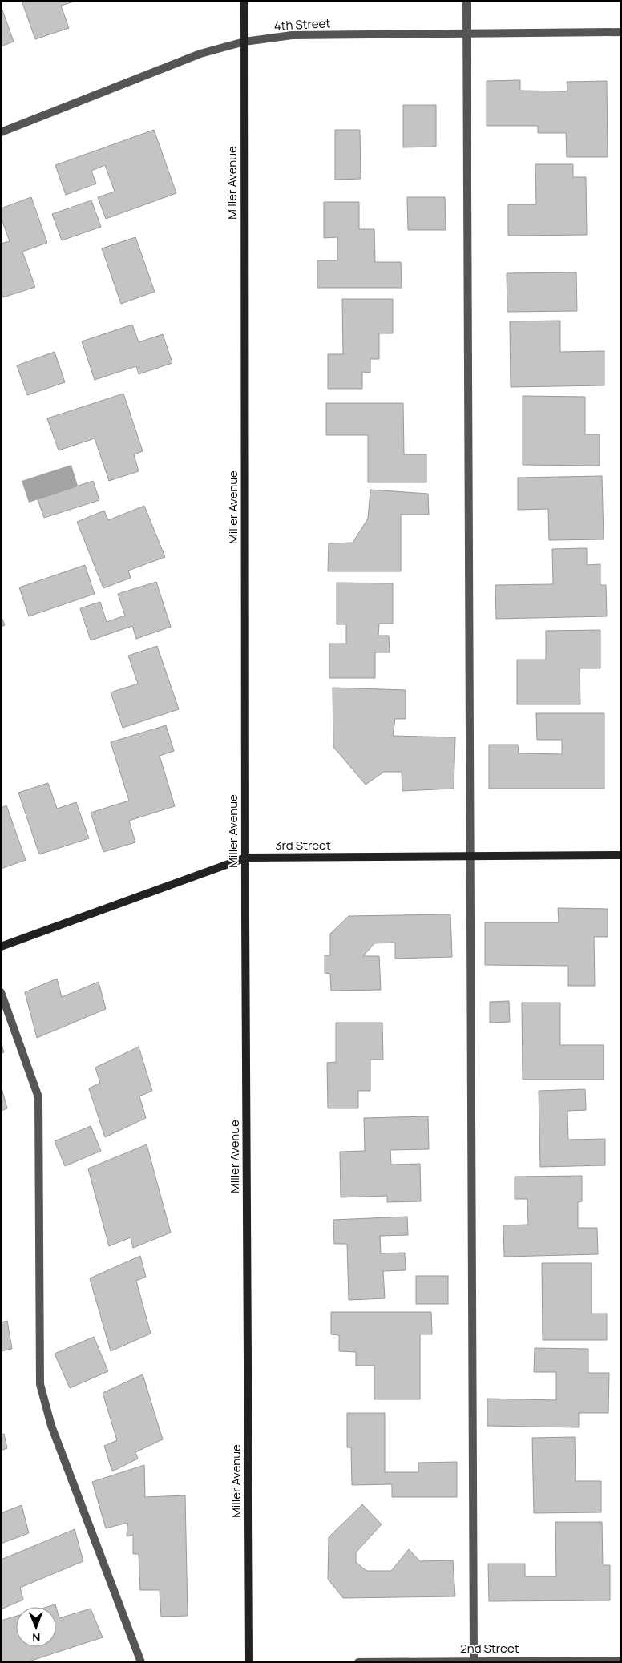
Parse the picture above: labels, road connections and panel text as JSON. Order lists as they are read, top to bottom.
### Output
{
  "streets": {
    "street": [
      "4th Street",
      "Miller Avenue",
      "3rd Street",
      "2nd Street"
    ]
  },
  "crossings": [
    ["4th Street", "Miller Avenue"],
    ["Miller Avenue", "3rd Street"]
  ],
  "north": "bottom"
}
